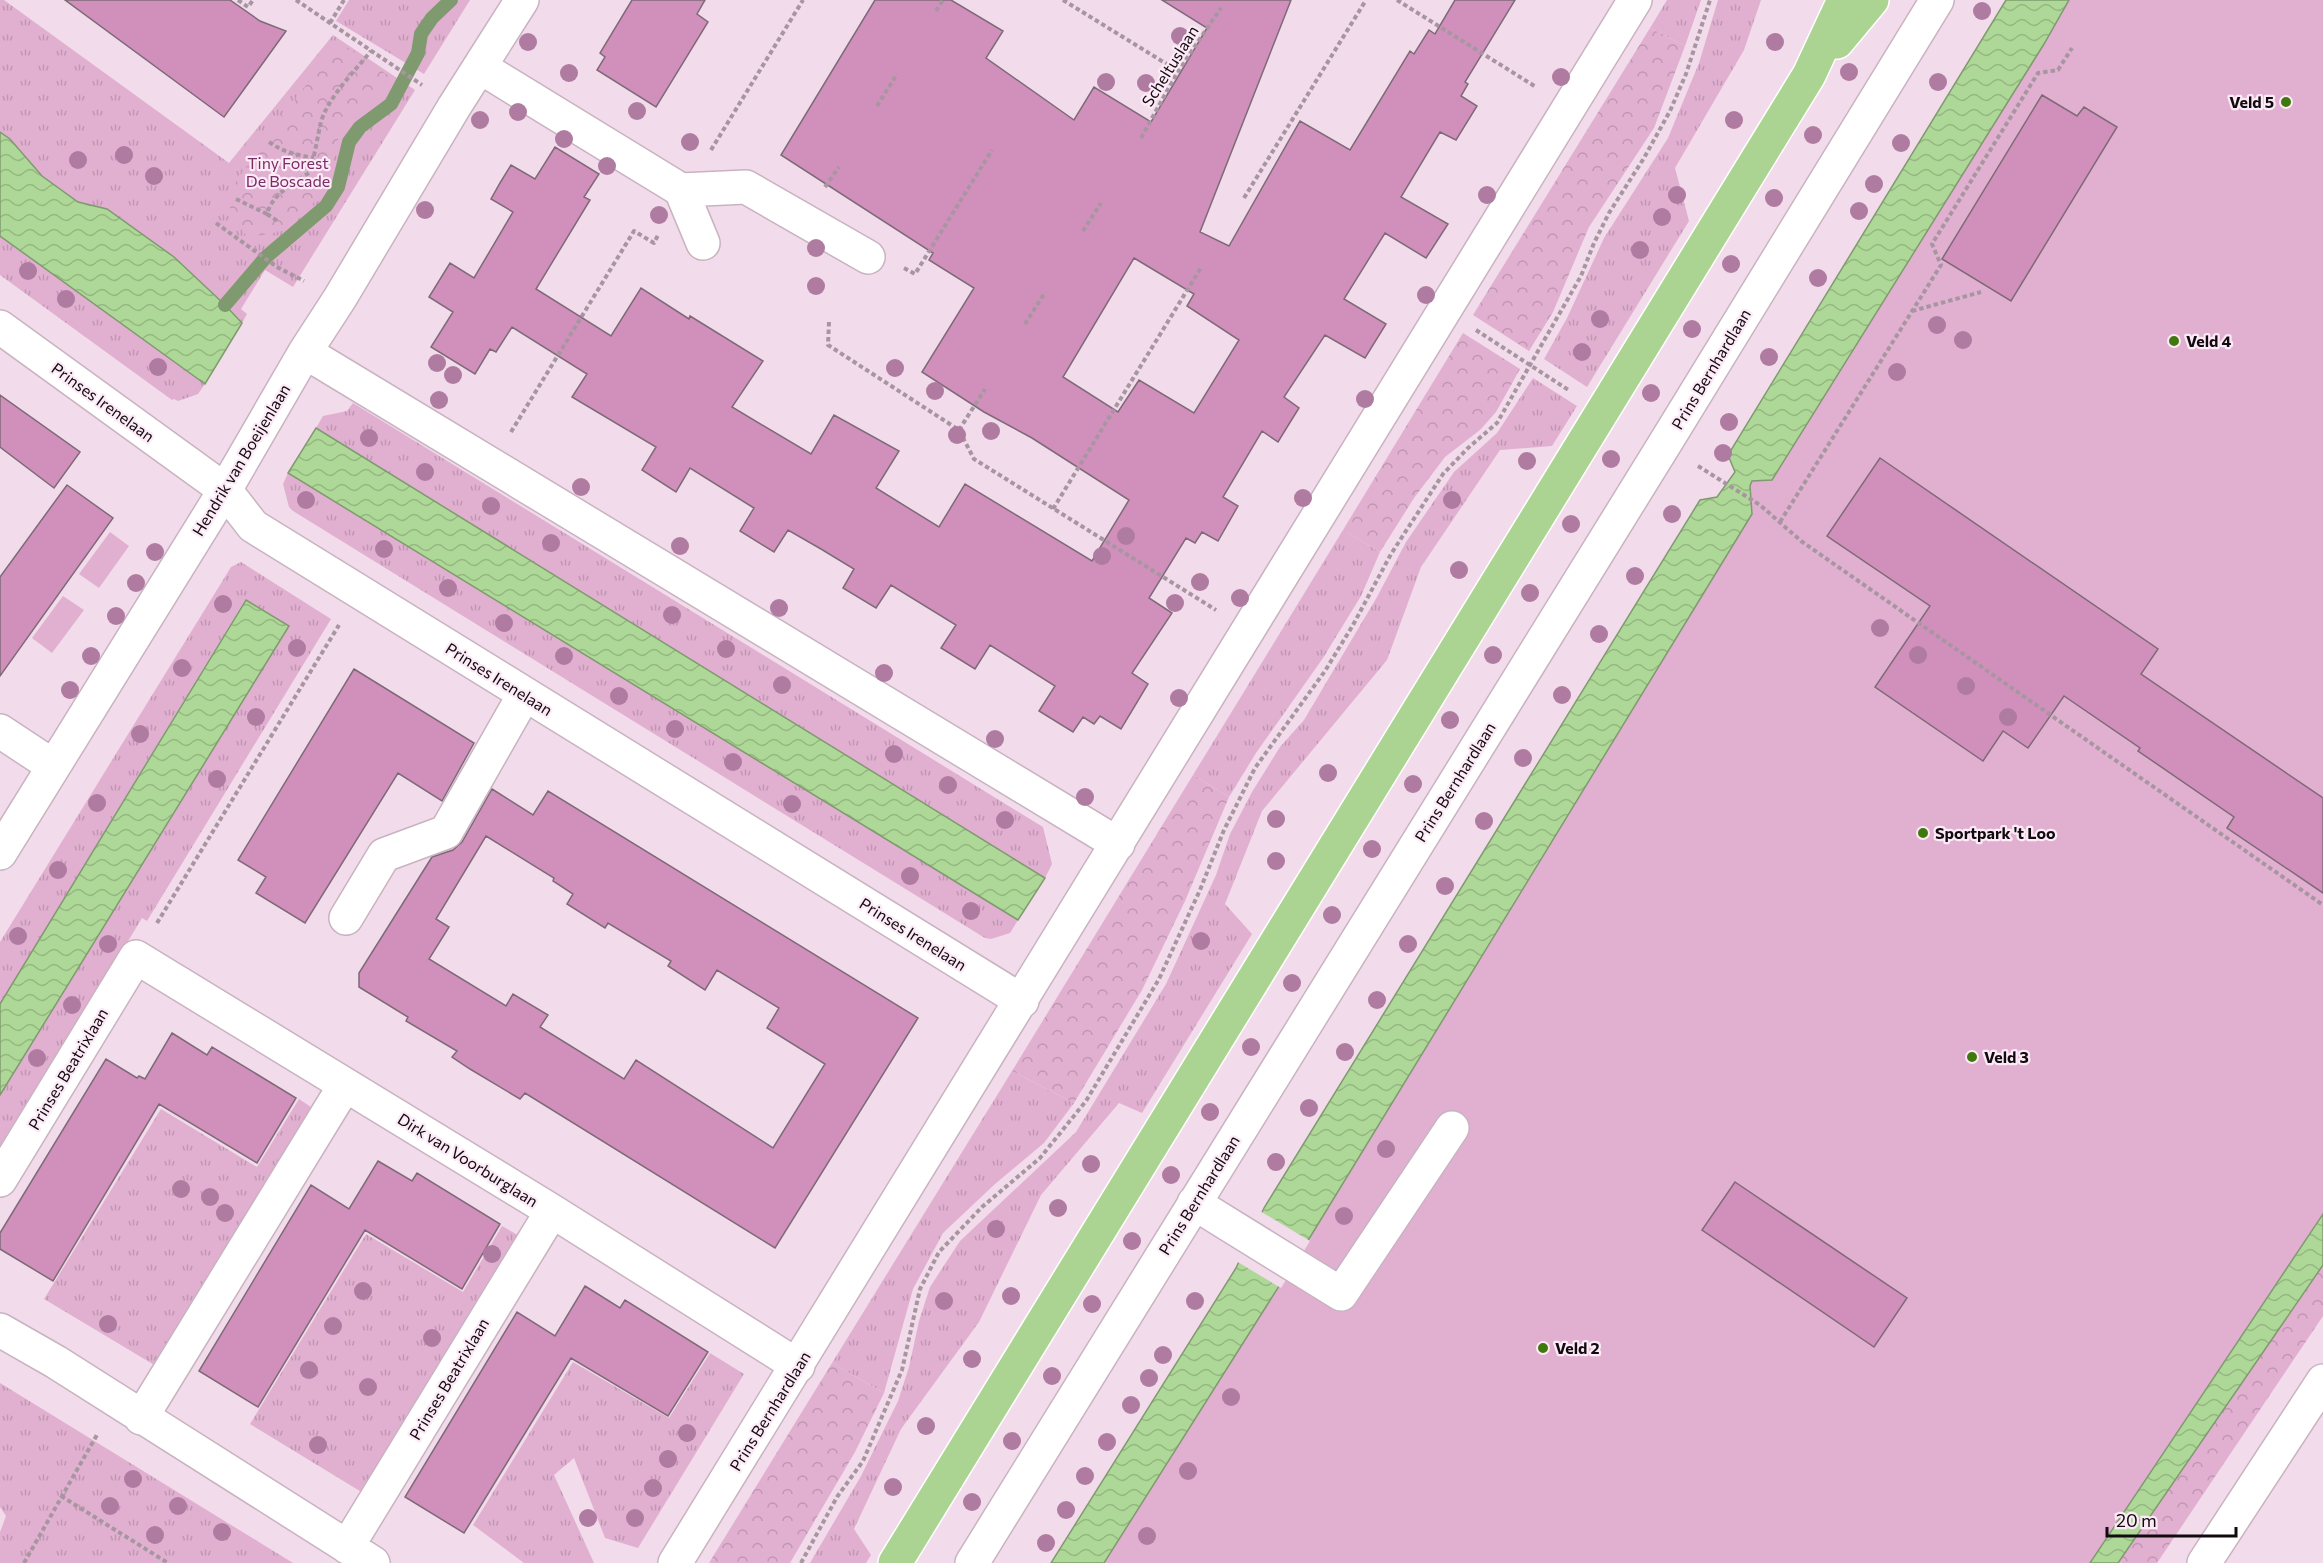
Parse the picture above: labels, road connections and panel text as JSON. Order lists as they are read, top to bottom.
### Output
{
  "streets": {
    "street": [
      "Prins Bernhardlaan",
      "Prinses Irenelaan",
      "Hendrik van Boeijenlaan",
      "Prinses Beatrixlaan",
      "Dirk van Voorburglaan"
    ],
    "path": ["Scheltuslaan"]
  },
  "crossings": [
    ["Prins Bernhardlaan", "Prinses Irenelaan"],
    ["Prins Bernhardlaan", "Dirk van Voorburglaan"],
    ["Prinses Irenelaan", "Hendrik van Boeijenlaan"],
    ["Prinses Beatrixlaan", "Dirk van Voorburglaan"]
  ],
  "parks": ["Tiny Forest De Boscade"],
  "places": [
    "Veld 5",
    "Veld 4",
    "Sportpark 't Loo",
    "Veld 3",
    "Veld 2"
  ],
  "scale_bar": "20 m"
}
